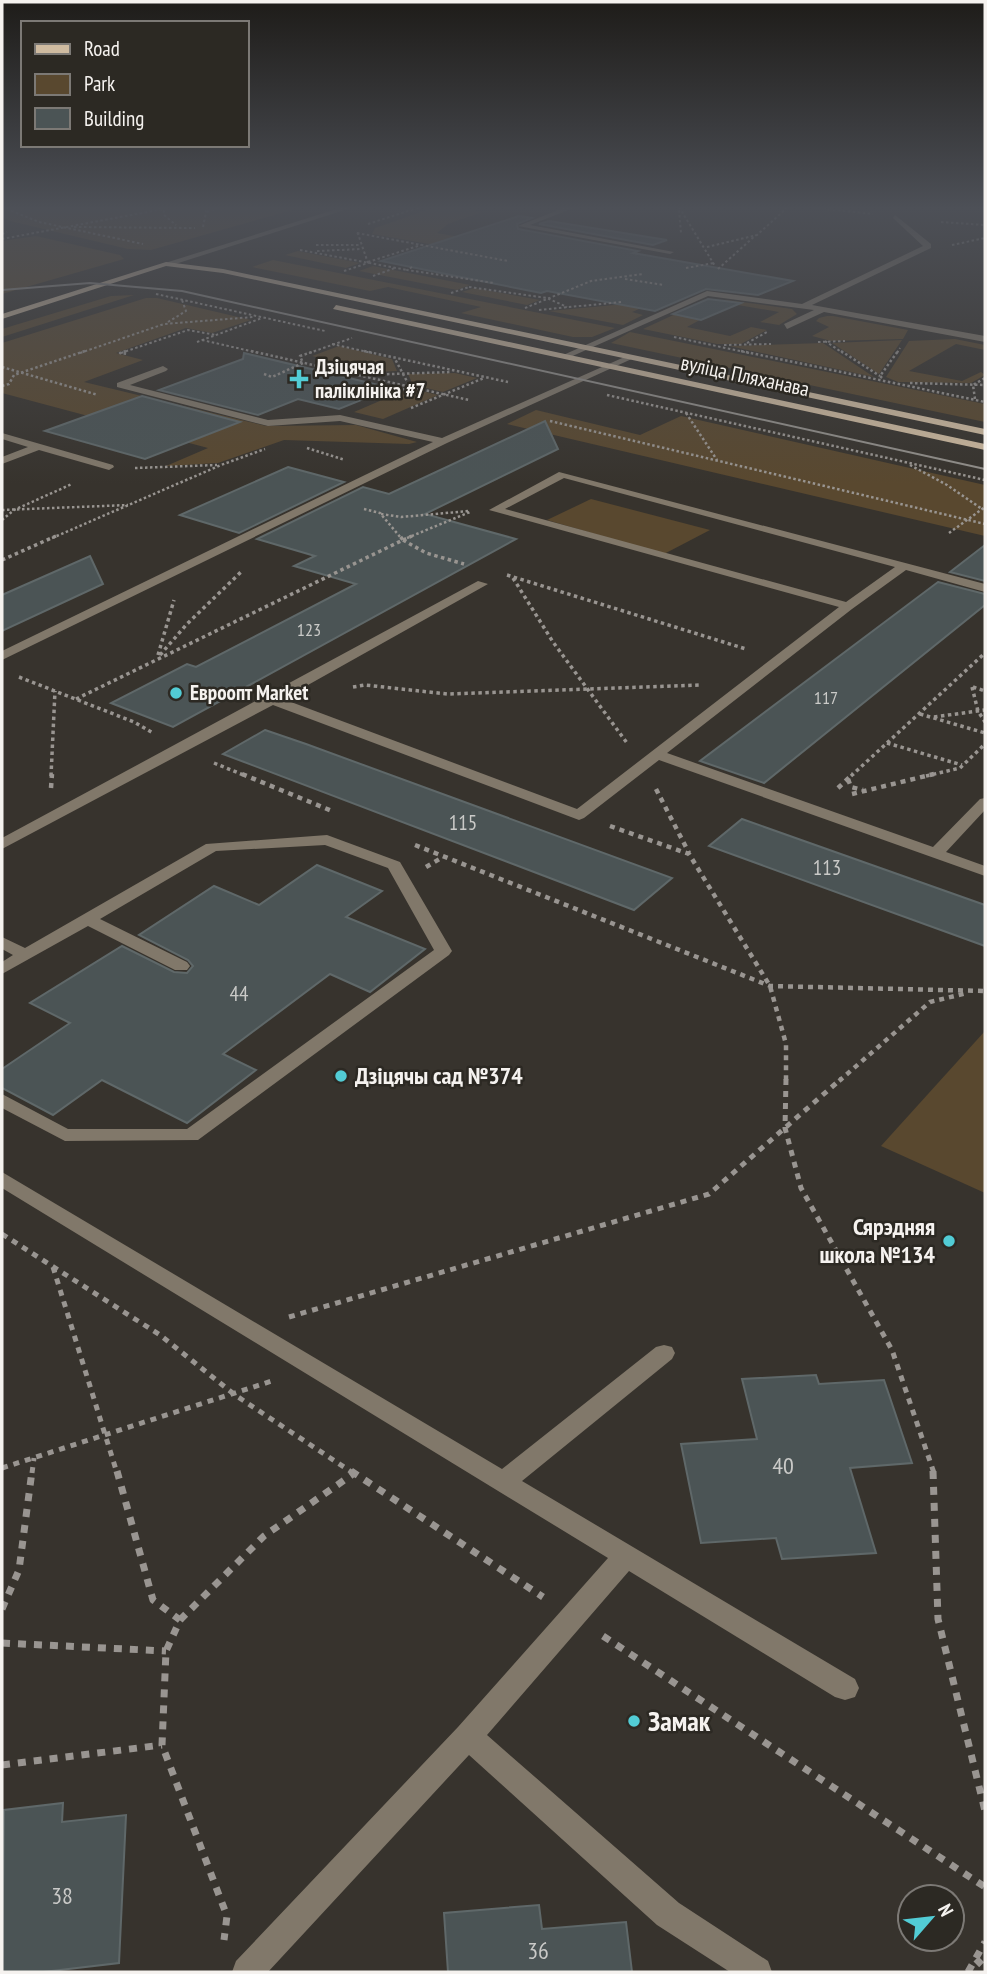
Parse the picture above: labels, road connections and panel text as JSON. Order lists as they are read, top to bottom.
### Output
{
  "streets": {
    "main road": ["вуліца Пляханава"]
  },
  "places": {
    "health": ["Дзіцячая паліклініка #7"],
    "other": [
      "Евроопт Market",
      "Дзіцячы сад №374",
      "Сярэдняя школа №134",
      "Замак"
    ]
  },
  "house_numbers": [
    "123",
    "117",
    "115",
    "113",
    "44",
    "40",
    "38",
    "36"
  ],
  "legend": ["Road", "Park", "Building"],
  "north": "top right"
}
